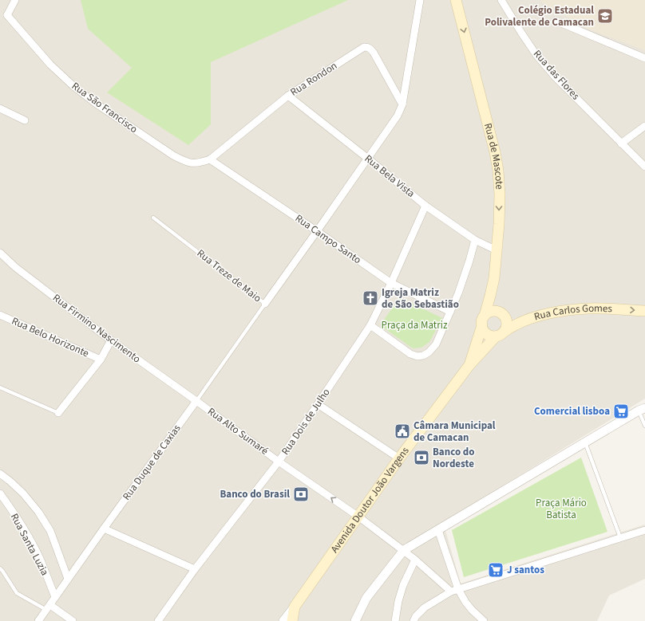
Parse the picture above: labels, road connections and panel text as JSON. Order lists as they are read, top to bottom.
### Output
{
  "streets": {
    "main road": ["Rua de Mascote", "Rua Carlos Gomes", "Avenida Doutor João Vargens"],
    "street": [
      "Rua das Flores",
      "Rua Rondon",
      "Rua São Francisco",
      "Rua Bela Vista",
      "Rua Campo Santo",
      "Rua Treze de Maio",
      "Rua Firmino Nascimento",
      "Rua Belo Horizonte",
      "Rua Dois de Julho",
      "Rua Alto Sumaré",
      "Rua Duque de Caxias",
      "Rua Santa Luzia"
    ]
  },
  "crossings": [
    ["Rua Rondon", "Rua São Francisco"],
    ["Rua Rondon", "Rua Bela Vista"],
    ["Rua Rondon", "Rua Campo Santo"],
    ["Rua Rondon", "Rua Treze de Maio"],
    ["Rua São Francisco", "Rua Campo Santo"],
    ["Rua de Mascote", "Rua Bela Vista"],
    ["Rua de Mascote", "Rua Carlos Gomes"],
    ["Rua de Mascote", "Avenida Doutor João Vargens"],
    ["Rua Bela Vista", "Rua Treze de Maio"],
    ["Rua Bela Vista", "Rua Dois de Julho"],
    ["Rua Campo Santo", "Rua Treze de Maio"],
    ["Rua Campo Santo", "Rua Dois de Julho"],
    ["Rua Treze de Maio", "Rua Duque de Caxias"],
    ["Rua Carlos Gomes", "Avenida Doutor João Vargens"],
    ["Rua Firmino Nascimento", "Rua Alto Sumaré"],
    ["Rua Firmino Nascimento", "Rua Duque de Caxias"],
    ["Rua Dois de Julho", "Rua Alto Sumaré"],
    ["Rua Alto Sumaré", "Rua Duque de Caxias"],
    ["Rua Alto Sumaré", "Avenida Doutor João Vargens"],
    ["Rua Duque de Caxias", "Rua Santa Luzia"]
  ],
  "one_way": ["Rua de Mascote", "Rua Carlos Gomes", "Rua Alto Sumaré"],
  "parks": ["Praça da Matriz", "Praça Mário Batista"],
  "places": {
    "school or university": ["Colégio Estadual Polivalente de Camacan"],
    "church": ["Igreja Matriz de São Sebastião"],
    "supermarket": ["Comercial lisboa", "J santos"],
    "public building": ["Câmara Municipal de Camacan"],
    "bank": ["Banco do Nordeste", "Banco do Brasil"]
  }
}
